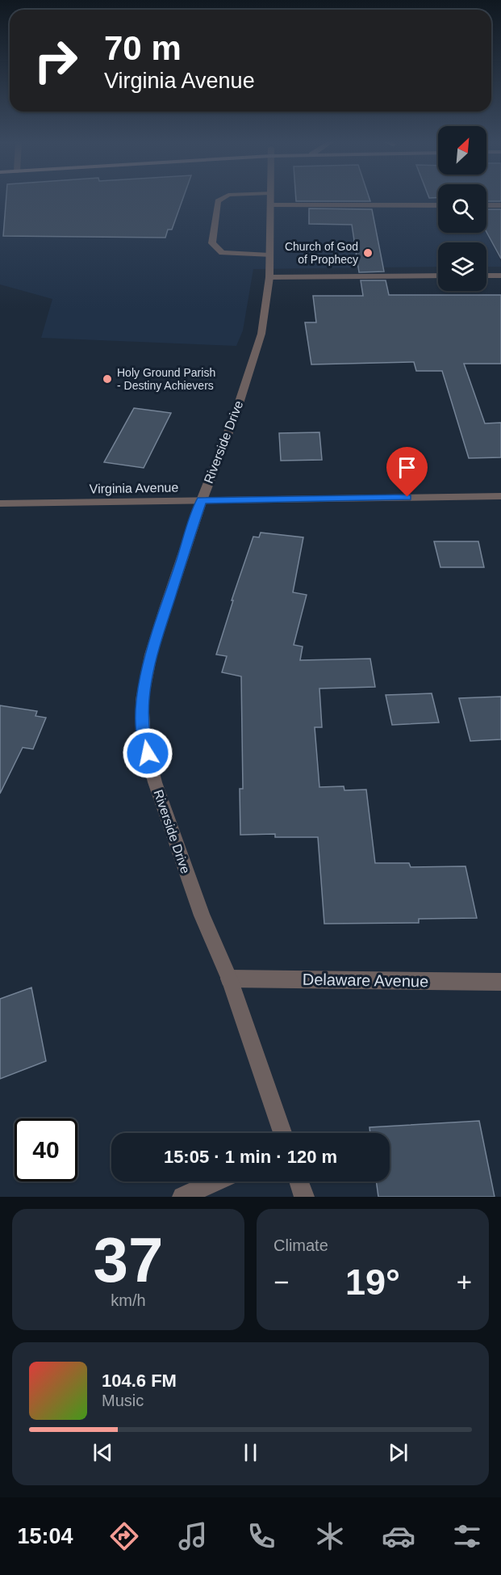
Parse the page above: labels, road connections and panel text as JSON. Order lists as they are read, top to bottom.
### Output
{
  "streets": {
    "street": ["Riverside Drive", "Virginia Avenue", "Delaware Avenue"]
  },
  "crossings": [
    ["Riverside Drive", "Virginia Avenue"],
    ["Riverside Drive", "Delaware Avenue"]
  ],
  "places": ["Church of God of Prophecy", "Holy Ground Parish - Destiny Achievers"],
  "north": "top right",
  "page": {
    "turn": ["70 m", "Virginia Avenue"],
    "limit": "40",
    "trip": "15:05 · 1 min · 120 m",
    "tile": [
      ["37", "km/h"],
      "Climate"
    ],
    "heat": ["−", "19°", "+"],
    "song": ["104.6 FM", "Music"],
    "tabs": "15:04"
  }
}
